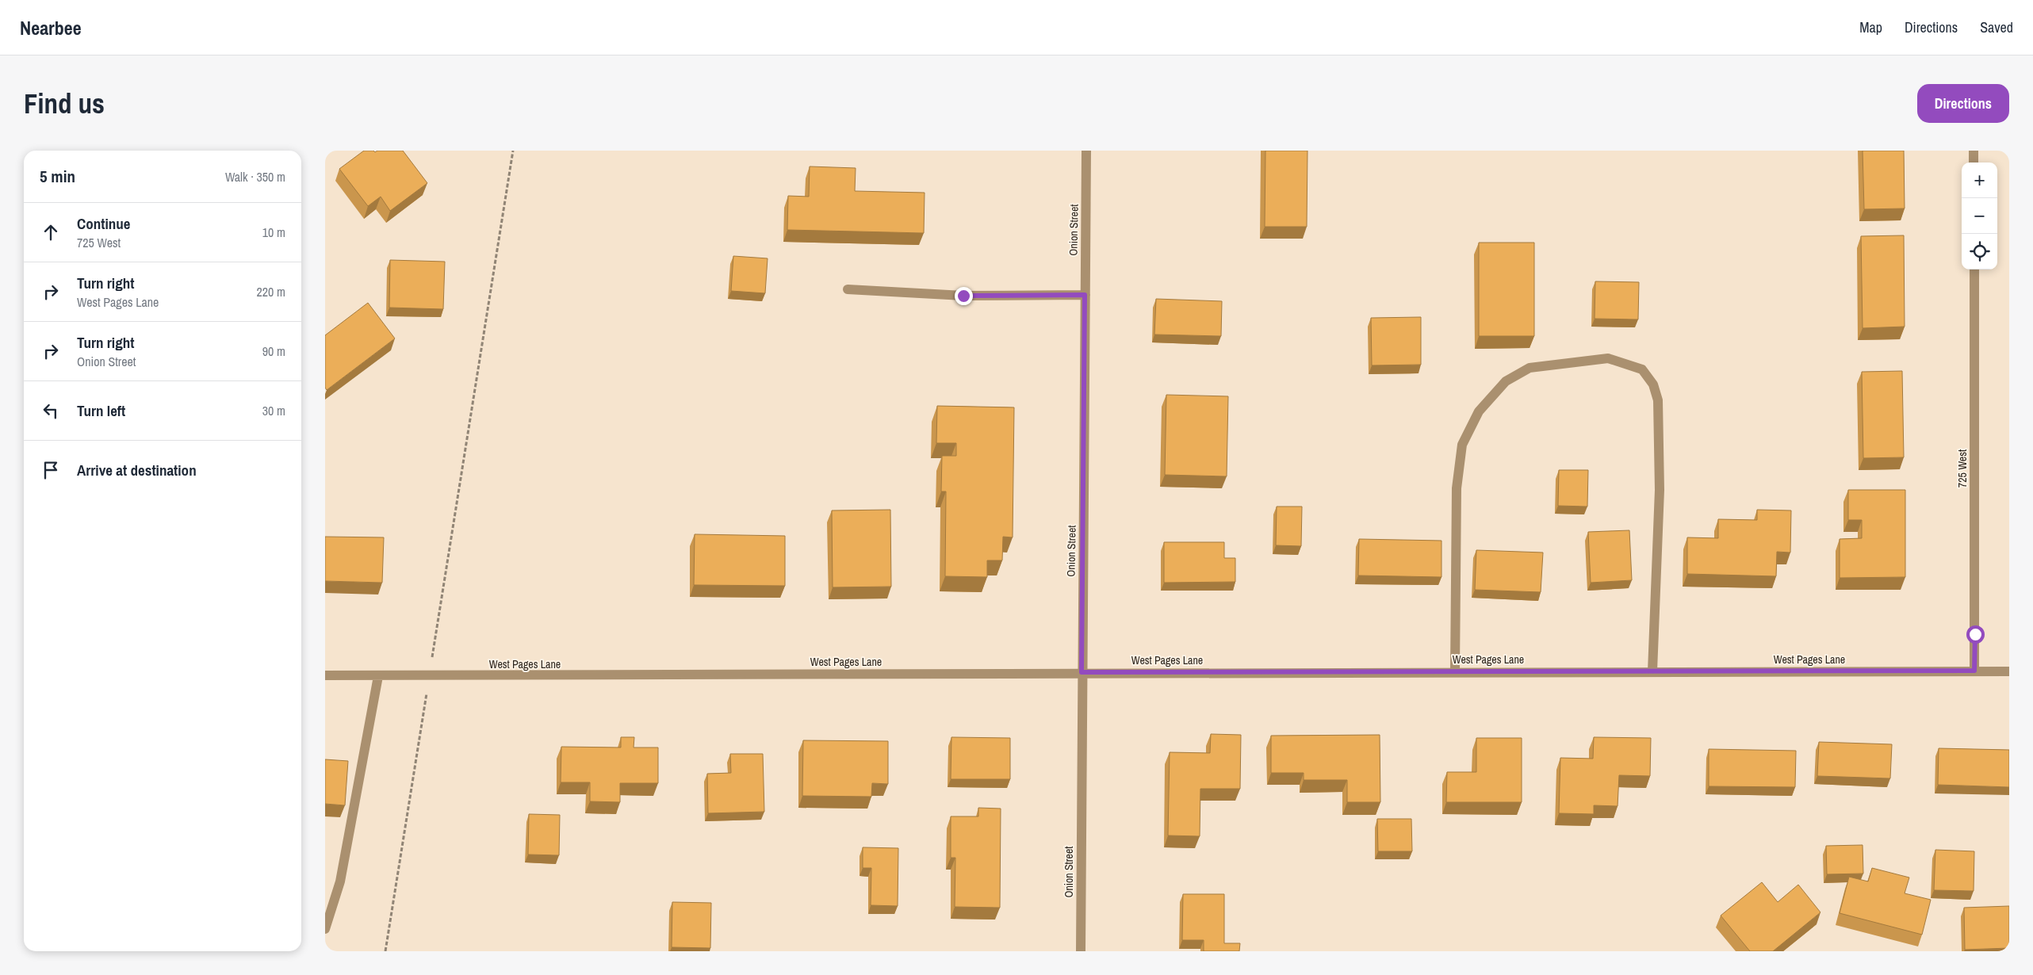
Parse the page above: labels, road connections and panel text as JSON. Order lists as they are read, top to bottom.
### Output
{
  "streets": {
    "street": ["Onion Street", "725 West", "West Pages Lane"]
  },
  "crossings": [
    ["Onion Street", "West Pages Lane"],
    ["725 West", "West Pages Lane"]
  ],
  "page": {
    "header": "Nearbee",
    "nav": ["Map", "Directions", "Saved"],
    "buttons": "Directions",
    "title": "Find us",
    "heading": ["5 min", "Walk · 350 m"],
    "map_buttons": ["+", "−"],
    "list": [
      ["Continue", "725 West", "10 m"],
      ["Turn right", "West Pages Lane", "220 m"],
      ["Turn right", "Onion Street", "90 m"],
      ["Turn left", "30 m"],
      "Arrive at destination"
    ]
  }
}
